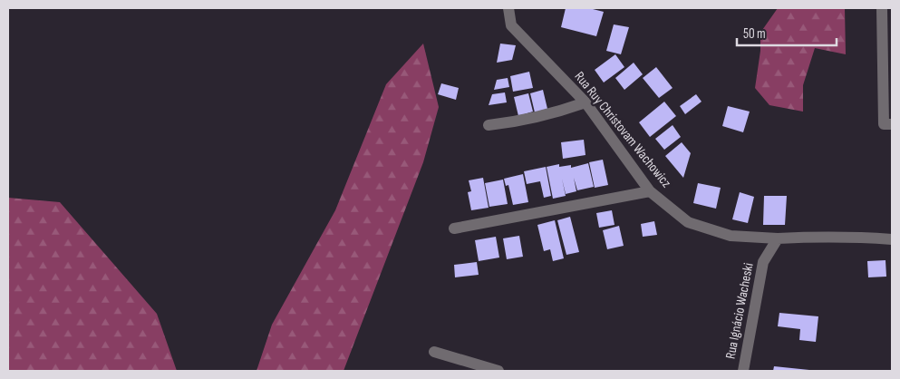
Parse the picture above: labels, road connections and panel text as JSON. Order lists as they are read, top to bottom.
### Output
{
  "streets": {
    "street": ["Rua Ruy Christovam Wachowicz", "Rua Ignácio Wacheski"]
  },
  "crossings": [
    ["Rua Ruy Christovam Wachowicz", "Rua Ignácio Wacheski"]
  ],
  "scale_bar": "50 m"
}
